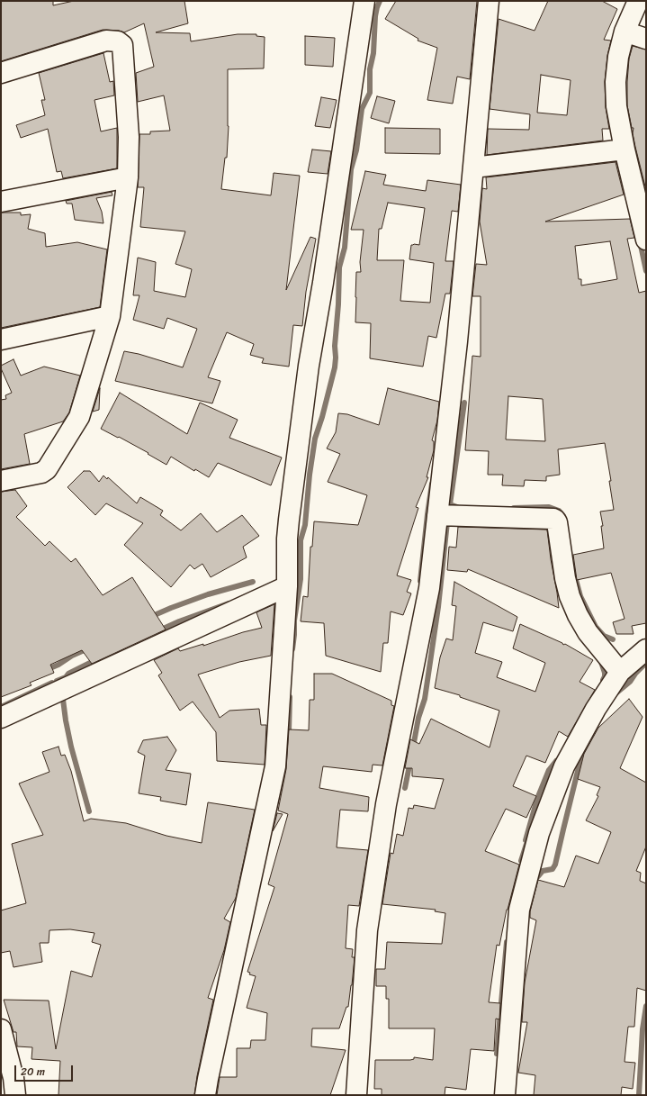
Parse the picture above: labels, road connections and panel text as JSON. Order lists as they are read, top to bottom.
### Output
{
  "scale_bar": "20 m"
}
